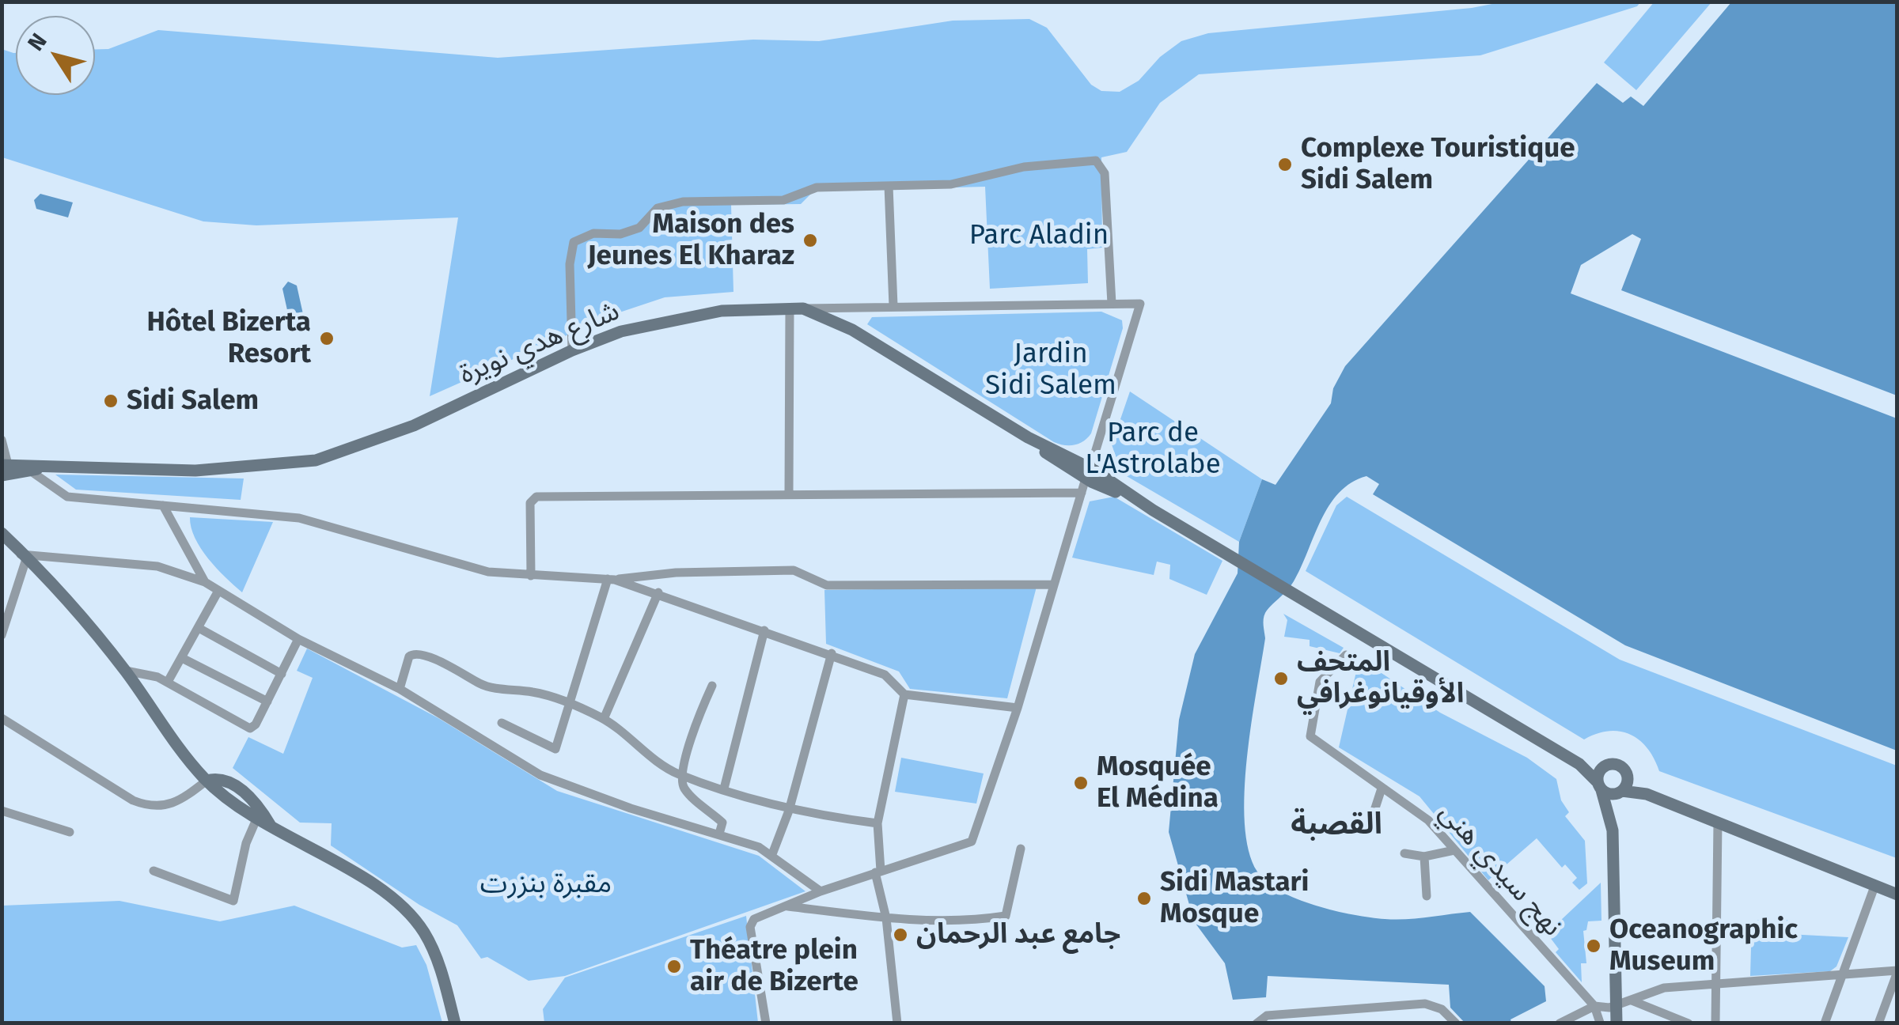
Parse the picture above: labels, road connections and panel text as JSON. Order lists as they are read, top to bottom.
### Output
{
  "streets": {
    "main road": ["شارع هدي نويرة"],
    "street": ["نهج سيدي هني"]
  },
  "districts": ["القصبة"],
  "parks": [
    "Parc Aladin",
    "Jardin Sidi Salem",
    "Parc de L'Astrolabe",
    "مقبرة بنزرت"
  ],
  "places": [
    "Complexe Touristique Sidi Salem",
    "Maison des Jeunes El Kharaz",
    "Hôtel Bizerta Resort",
    "Sidi Salem",
    "المتحف الأوقيانوغرافي",
    "Mosquée El Médina",
    "Sidi Mastari Mosque",
    "جامع عبد الرحمان",
    "Oceanographic Museum",
    "Théatre plein air de Bizerte"
  ],
  "north": "top left"
}
